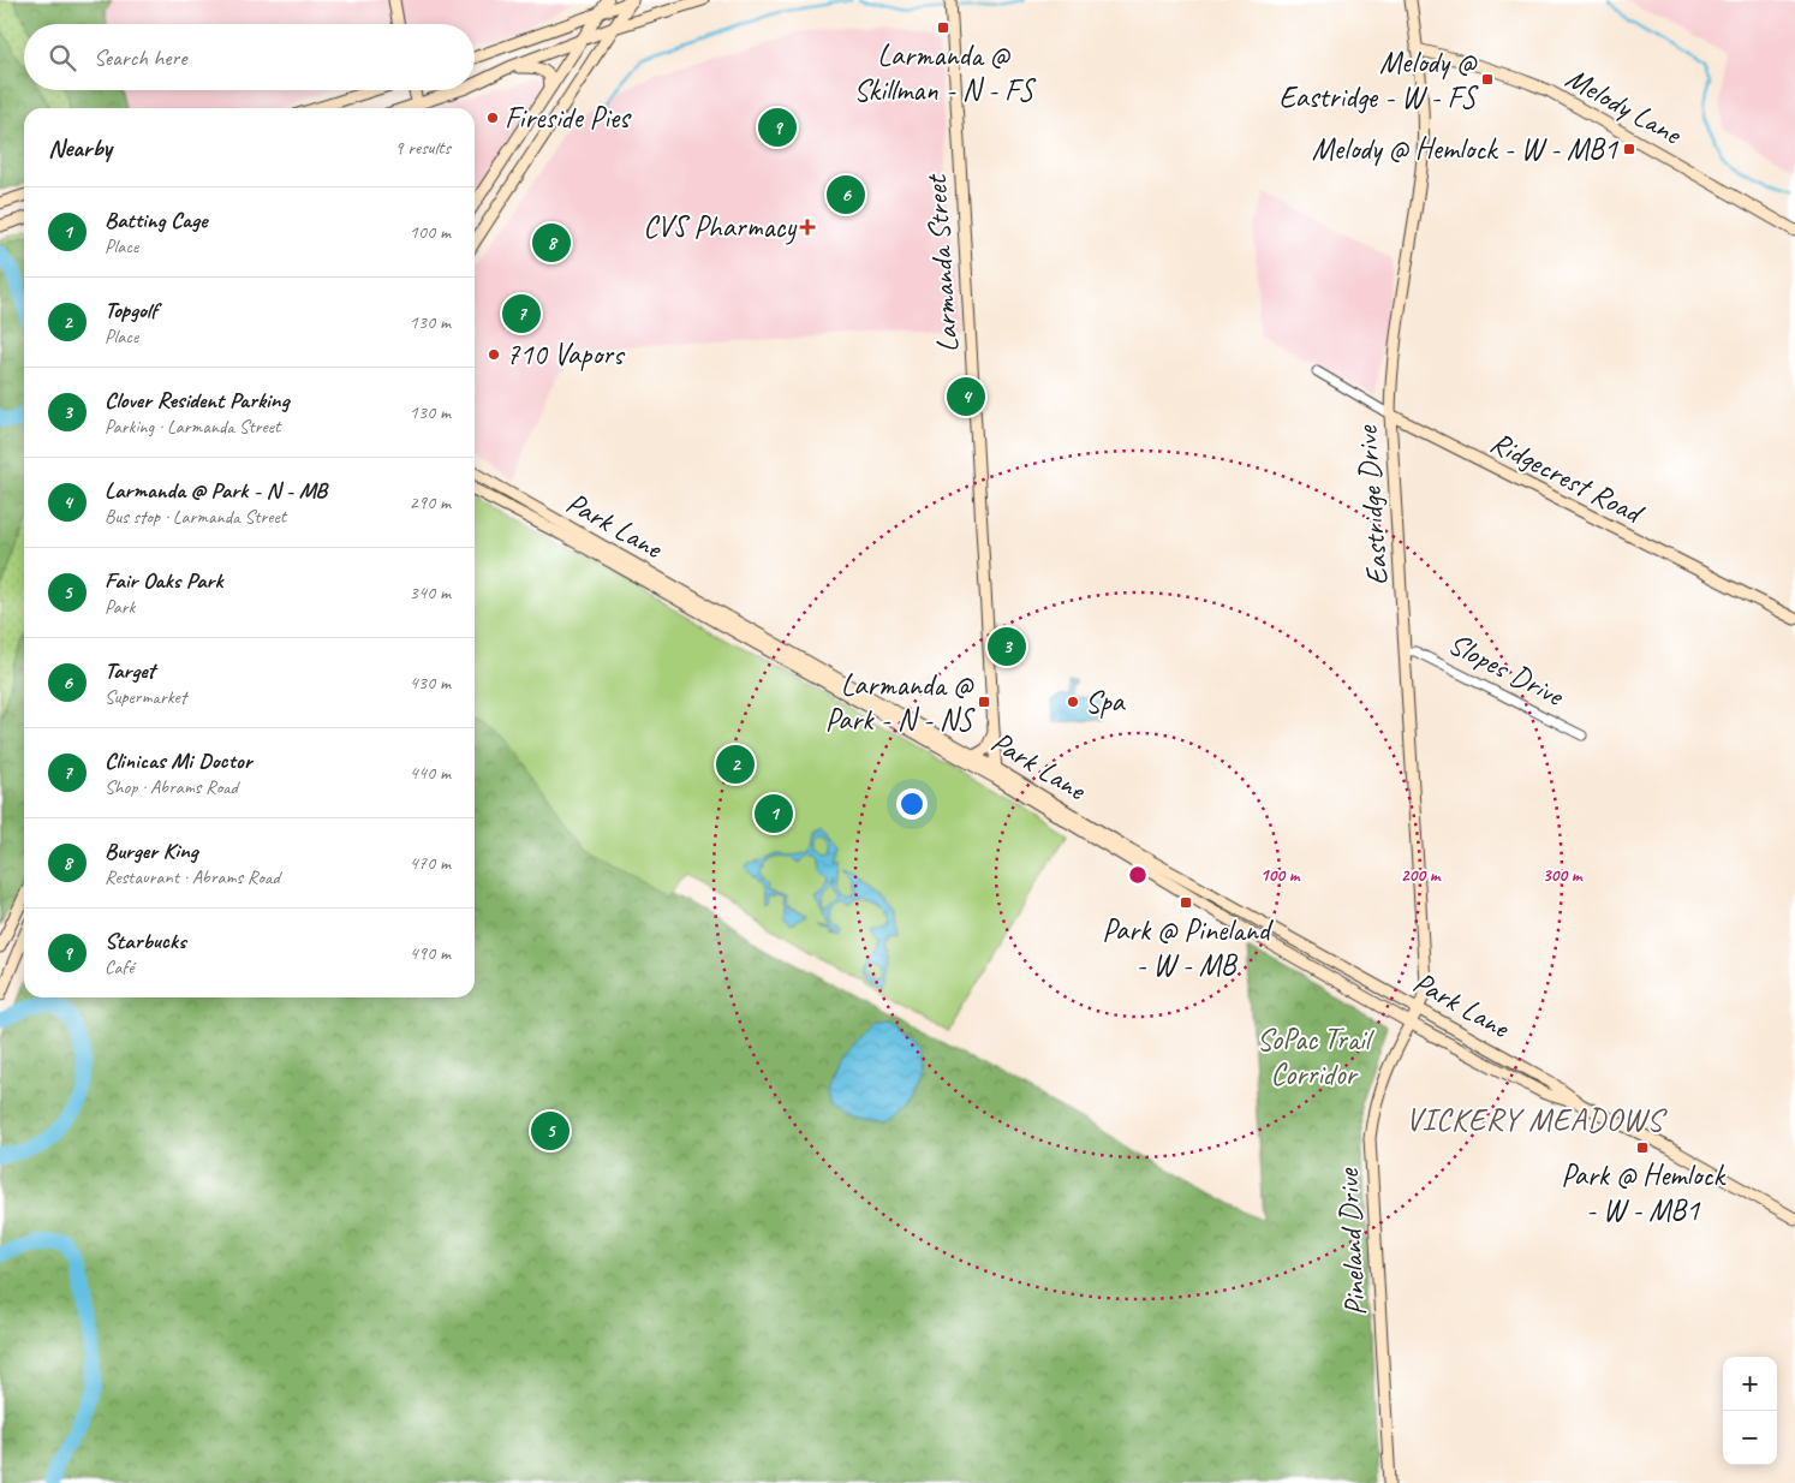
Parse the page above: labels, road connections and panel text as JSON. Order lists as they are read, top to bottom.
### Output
{
  "streets": {
    "main road": [
      "Melody Lane",
      "Larmanda Street",
      "Ridgecrest Road",
      "Eastridge Drive",
      "Park Lane",
      "Pineland Drive"
    ],
    "street": ["Slopes Drive"]
  },
  "crossings": [
    ["Melody Lane", "Eastridge Drive"],
    ["Larmanda Street", "Park Lane"],
    ["Ridgecrest Road", "Eastridge Drive"],
    ["Eastridge Drive", "Park Lane"],
    ["Eastridge Drive", "Slopes Drive"],
    ["Eastridge Drive", "Pineland Drive"],
    ["Park Lane", "Pineland Drive"]
  ],
  "districts": ["VICKERY MEADOWS"],
  "parks": ["SoPac Trail Corridor"],
  "places": {
    "transit": [
      "Larmanda @ Skillman - N - FS",
      "Melody @ Eastridge - W - FS",
      "Melody @ Hemlock - W - MB1",
      "Larmanda @ Park - N - NS",
      "Park @ Pineland - W - MB",
      "Park @ Hemlock - W - MB1"
    ],
    "other": ["Fireside Pies", "710 Vapors", "Spa"],
    "health": ["CVS Pharmacy"]
  },
  "page": {
    "search": "Search here",
    "pins": [
      "9",
      "6",
      "8",
      "7",
      "4",
      "3",
      "2",
      "1",
      "5"
    ],
    "heading": ["Nearby", "9 results"],
    "list": [
      {
        "mark": "1",
        "name": "Batting Cage",
        "note": "Place",
        "value": "100 m"
      },
      {
        "mark": "2",
        "name": "Topgolf",
        "note": "Place",
        "value": "130 m"
      },
      {
        "mark": "3",
        "name": "Clover Resident Parking",
        "note": "Parking · Larmanda Street",
        "value": "130 m"
      },
      {
        "mark": "4",
        "name": "Larmanda @ Park - N - MB",
        "note": "Bus stop · Larmanda Street",
        "value": "290 m"
      },
      {
        "mark": "5",
        "name": "Fair Oaks Park",
        "note": "Park",
        "value": "340 m"
      },
      {
        "mark": "6",
        "name": "Target",
        "note": "Supermarket",
        "value": "430 m"
      },
      {
        "mark": "7",
        "name": "Clinicas Mi Doctor",
        "note": "Shop · Abrams Road",
        "value": "440 m"
      },
      {
        "mark": "8",
        "name": "Burger King",
        "note": "Restaurant · Abrams Road",
        "value": "470 m"
      },
      {
        "mark": "9",
        "name": "Starbucks",
        "note": "Café",
        "value": "490 m"
      }
    ],
    "map_buttons": ["+", "−"]
  },
  "rings": ["100 m", "200 m", "300 m"]
}
